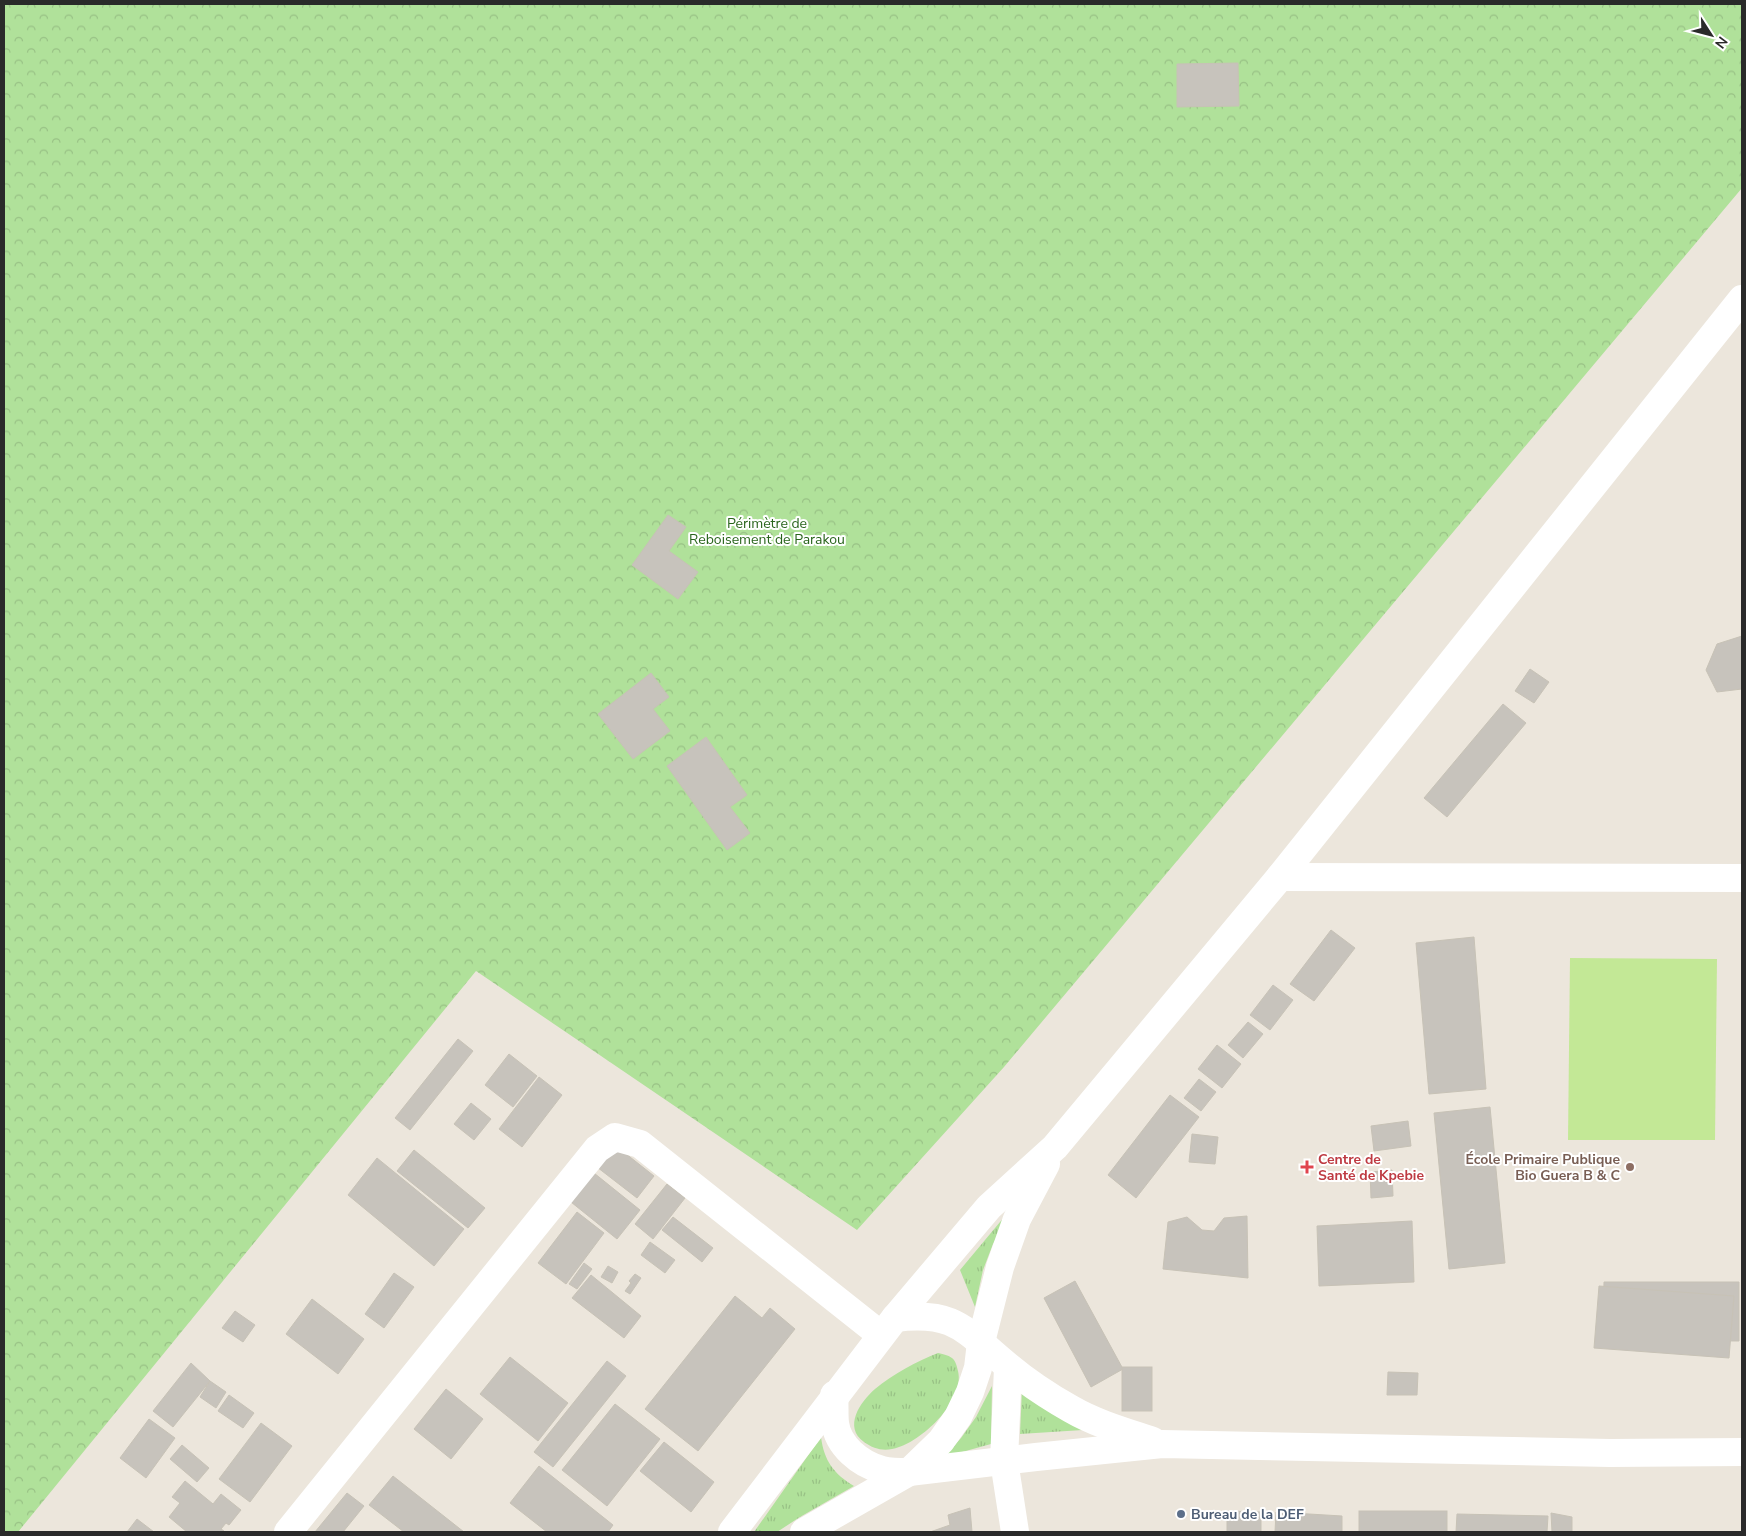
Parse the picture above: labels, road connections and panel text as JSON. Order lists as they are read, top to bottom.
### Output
{
  "parks": ["Périmètre de Reboisement de Parakou"],
  "places": {
    "health": ["Centre de Santé de Kpebie"],
    "other": ["École Primaire Publique Bio Guera B & C", "Bureau de la DEF"]
  },
  "north": "bottom right"
}
